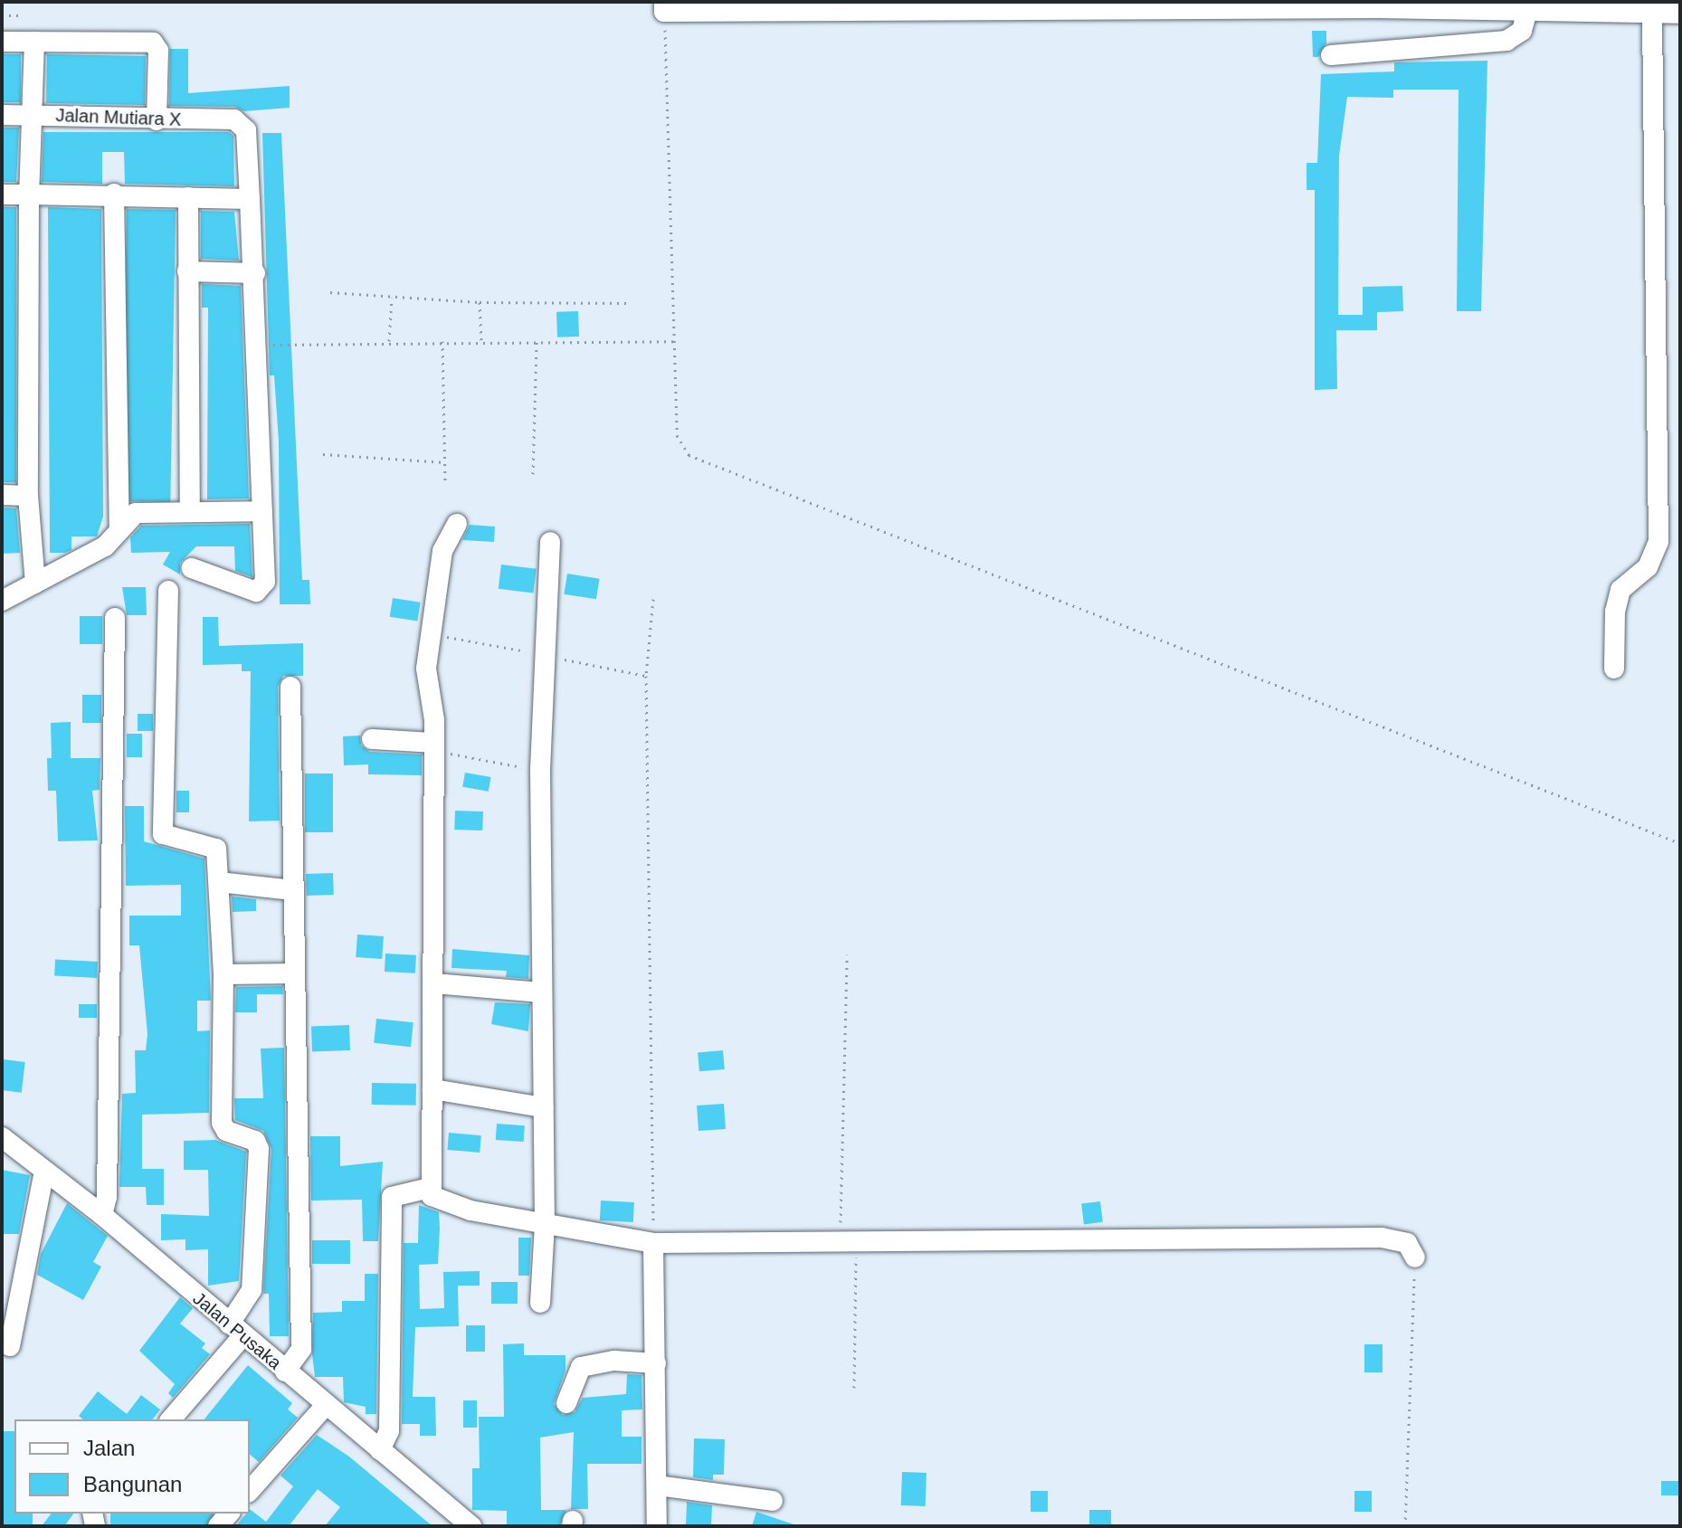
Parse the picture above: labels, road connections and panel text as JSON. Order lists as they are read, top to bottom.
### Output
{
  "streets": {
    "street": ["Jalan Mutiara X", "Jalan Pusaka"]
  },
  "legend": ["Jalan", "Bangunan"]
}
